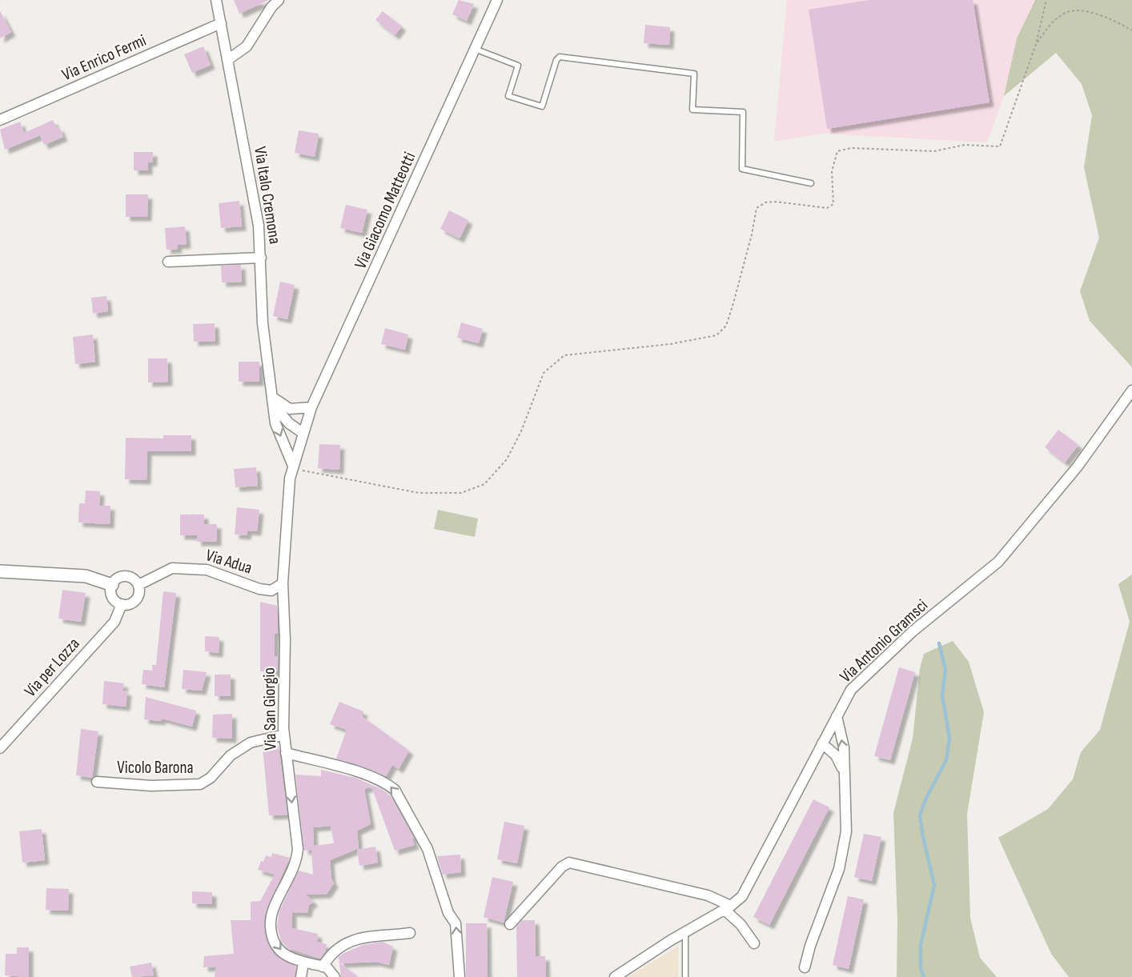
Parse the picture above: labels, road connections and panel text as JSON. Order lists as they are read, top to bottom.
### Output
{
  "streets": {
    "street": [
      "Via Enrico Fermi",
      "Via Italo Cremona",
      "Via Giacomo Matteotti",
      "Via Adua",
      "Via Antonio Gramsci",
      "Via per Lozza",
      "Via San Giorgio",
      "Vicolo Barona"
    ]
  },
  "crossings": [
    ["Via Enrico Fermi", "Via Italo Cremona"],
    ["Via Italo Cremona", "Via San Giorgio"],
    ["Via Giacomo Matteotti", "Via San Giorgio"],
    ["Via Adua", "Via per Lozza"],
    ["Via Adua", "Via San Giorgio"],
    ["Via San Giorgio", "Vicolo Barona"]
  ],
  "one_way": ["Via San Giorgio"]
}
